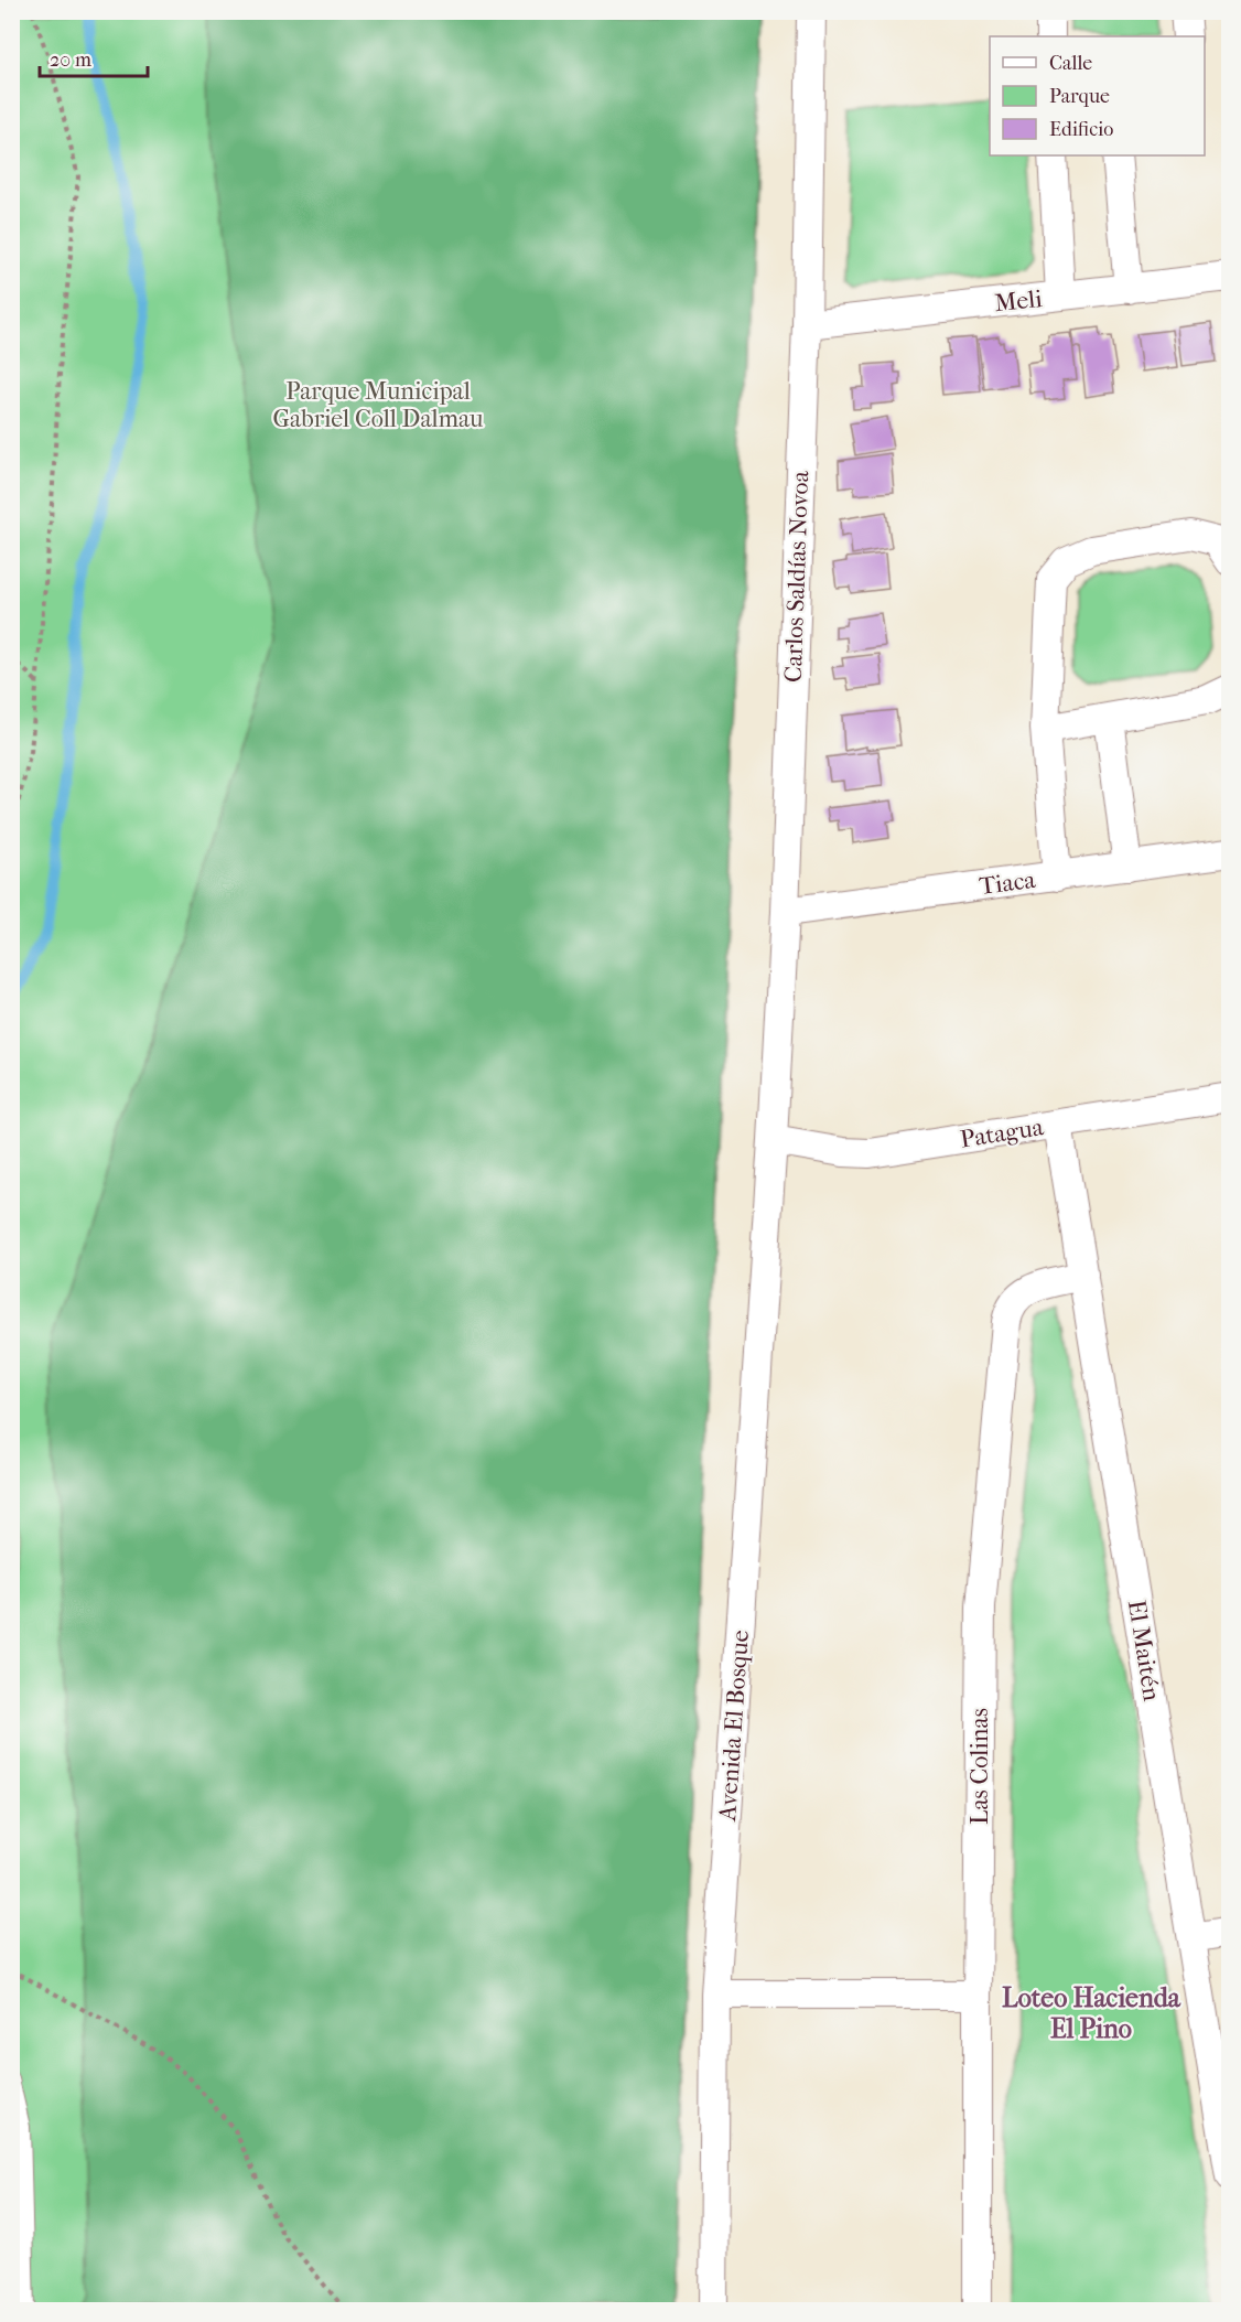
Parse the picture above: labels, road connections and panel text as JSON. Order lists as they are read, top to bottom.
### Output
{
  "streets": {
    "street": [
      "Meli",
      "Carlos Saldías Novoa",
      "Tiaca",
      "Patagua",
      "El Maitén",
      "Avenida El Bosque",
      "Las Colinas"
    ]
  },
  "crossings": [
    ["Meli", "Carlos Saldías Novoa"],
    ["Carlos Saldías Novoa", "Tiaca"],
    ["Carlos Saldías Novoa", "Patagua"],
    ["Carlos Saldías Novoa", "Avenida El Bosque"],
    ["Patagua", "El Maitén"],
    ["Patagua", "Avenida El Bosque"],
    ["El Maitén", "Las Colinas"]
  ],
  "districts": ["Loteo Hacienda El Pino"],
  "parks": ["Parque Municipal Gabriel Coll Dalmau"],
  "legend": ["Calle", "Parque", "Edificio"],
  "scale_bar": "20 m"
}
